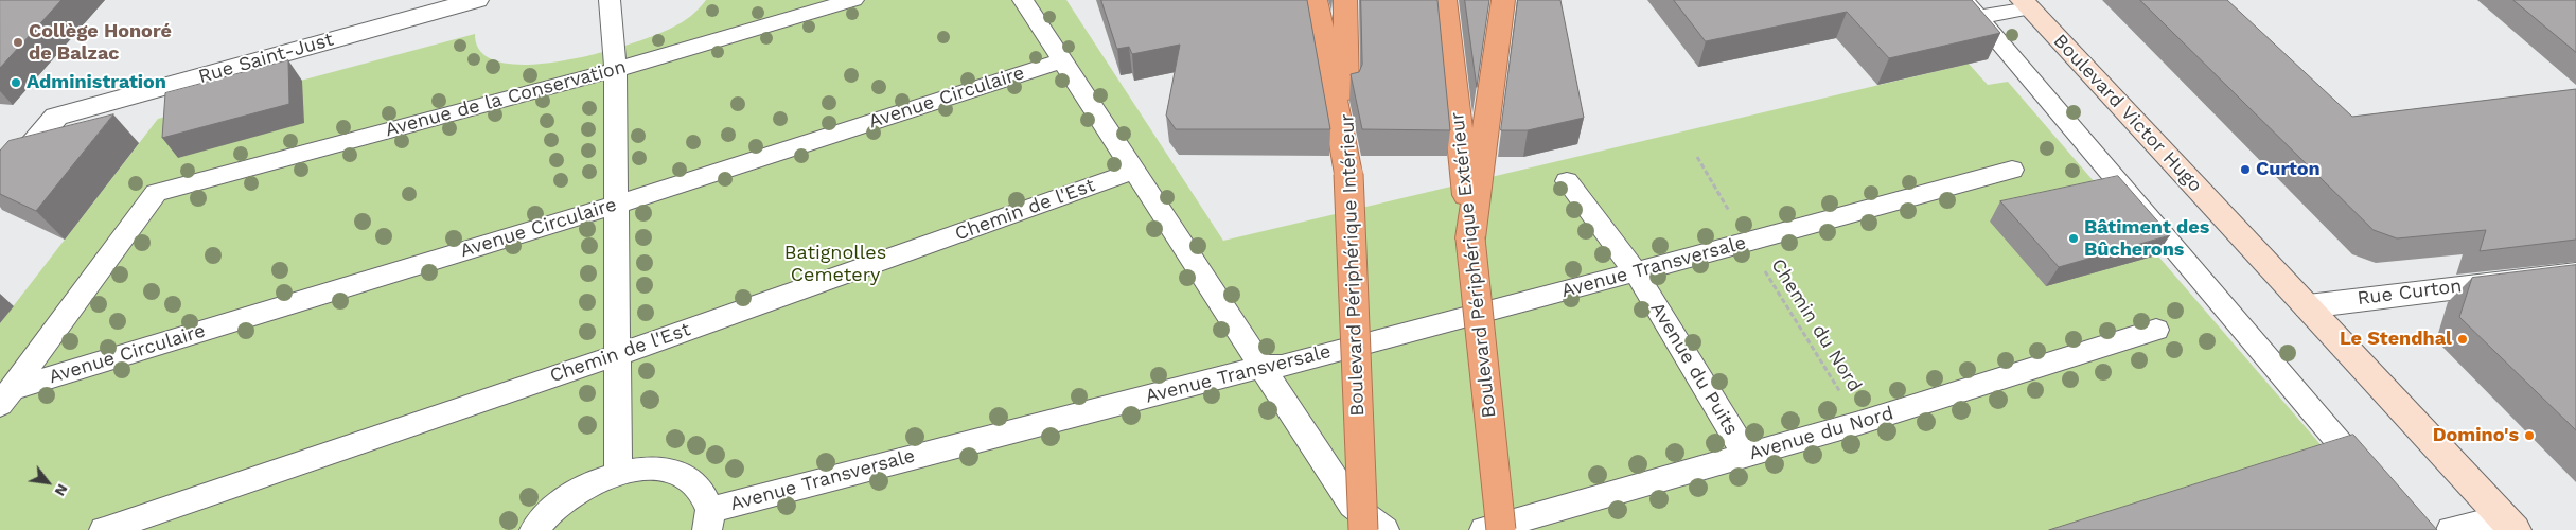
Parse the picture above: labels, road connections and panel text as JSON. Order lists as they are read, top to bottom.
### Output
{
  "streets": {
    "highway": ["Boulevard Périphérique Intérieur", "Boulevard Périphérique Extérieur"],
    "main road": ["Boulevard Victor Hugo"],
    "street": ["Rue Saint-Just", "Rue Curton"],
    "lane": [
      "Avenue Circulaire",
      "Avenue de la Conservation",
      "Chemin de l'Est",
      "Avenue Transversale",
      "Avenue du Puits",
      "Avenue du Nord"
    ],
    "path": ["Chemin du Nord"]
  },
  "crossings": [
    ["Boulevard Victor Hugo", "Rue Curton"],
    ["Avenue Transversale", "Chemin du Nord"],
    ["Avenue Transversale", "Avenue du Puits"],
    ["Chemin du Nord", "Avenue du Nord"],
    ["Avenue du Puits", "Avenue du Nord"]
  ],
  "parks": ["Batignolles Cemetery"],
  "places": [
    "Collège Honoré de Balzac",
    "Administration",
    "Curton",
    "Bâtiment des Bûcherons",
    "Le Stendhal",
    "Domino's"
  ],
  "north": "bottom right"
}
